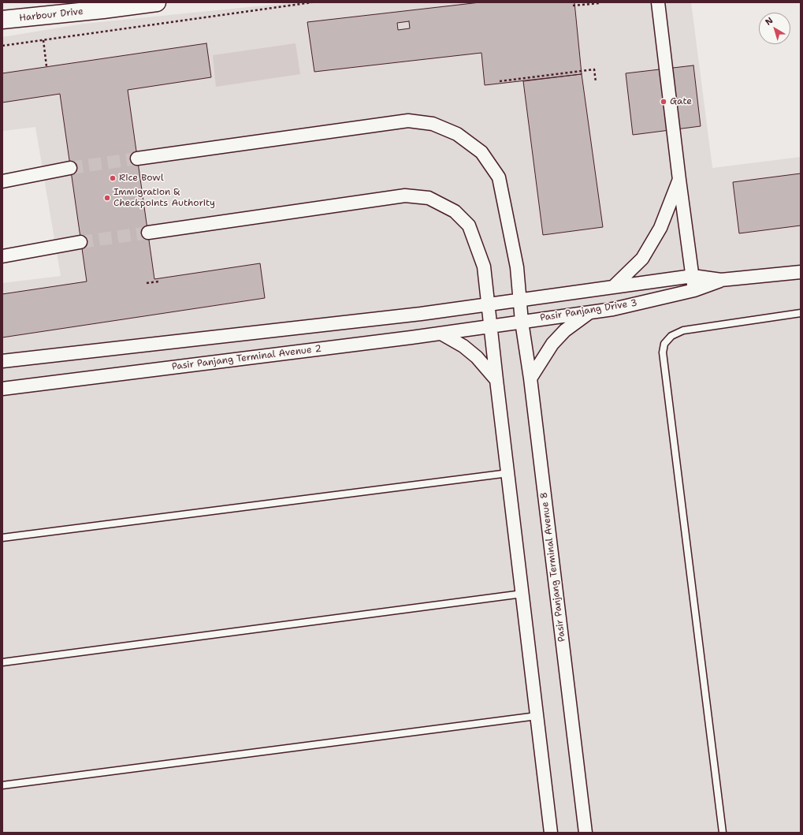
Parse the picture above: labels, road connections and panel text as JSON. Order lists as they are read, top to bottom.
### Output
{
  "streets": {
    "street": [
      "Harbour Drive",
      "Pasir Panjang Drive 3",
      "Pasir Panjang Terminal Avenue 2",
      "Pasir Panjang Terminal Avenue 8"
    ]
  },
  "crossings": [
    ["Pasir Panjang Drive 3", "Pasir Panjang Terminal Avenue 2"],
    ["Pasir Panjang Drive 3", "Pasir Panjang Terminal Avenue 8"]
  ],
  "places": ["Gate", "Rice Bowl", "Immigration & Checkpoints Authority"],
  "north": "top left"
}
